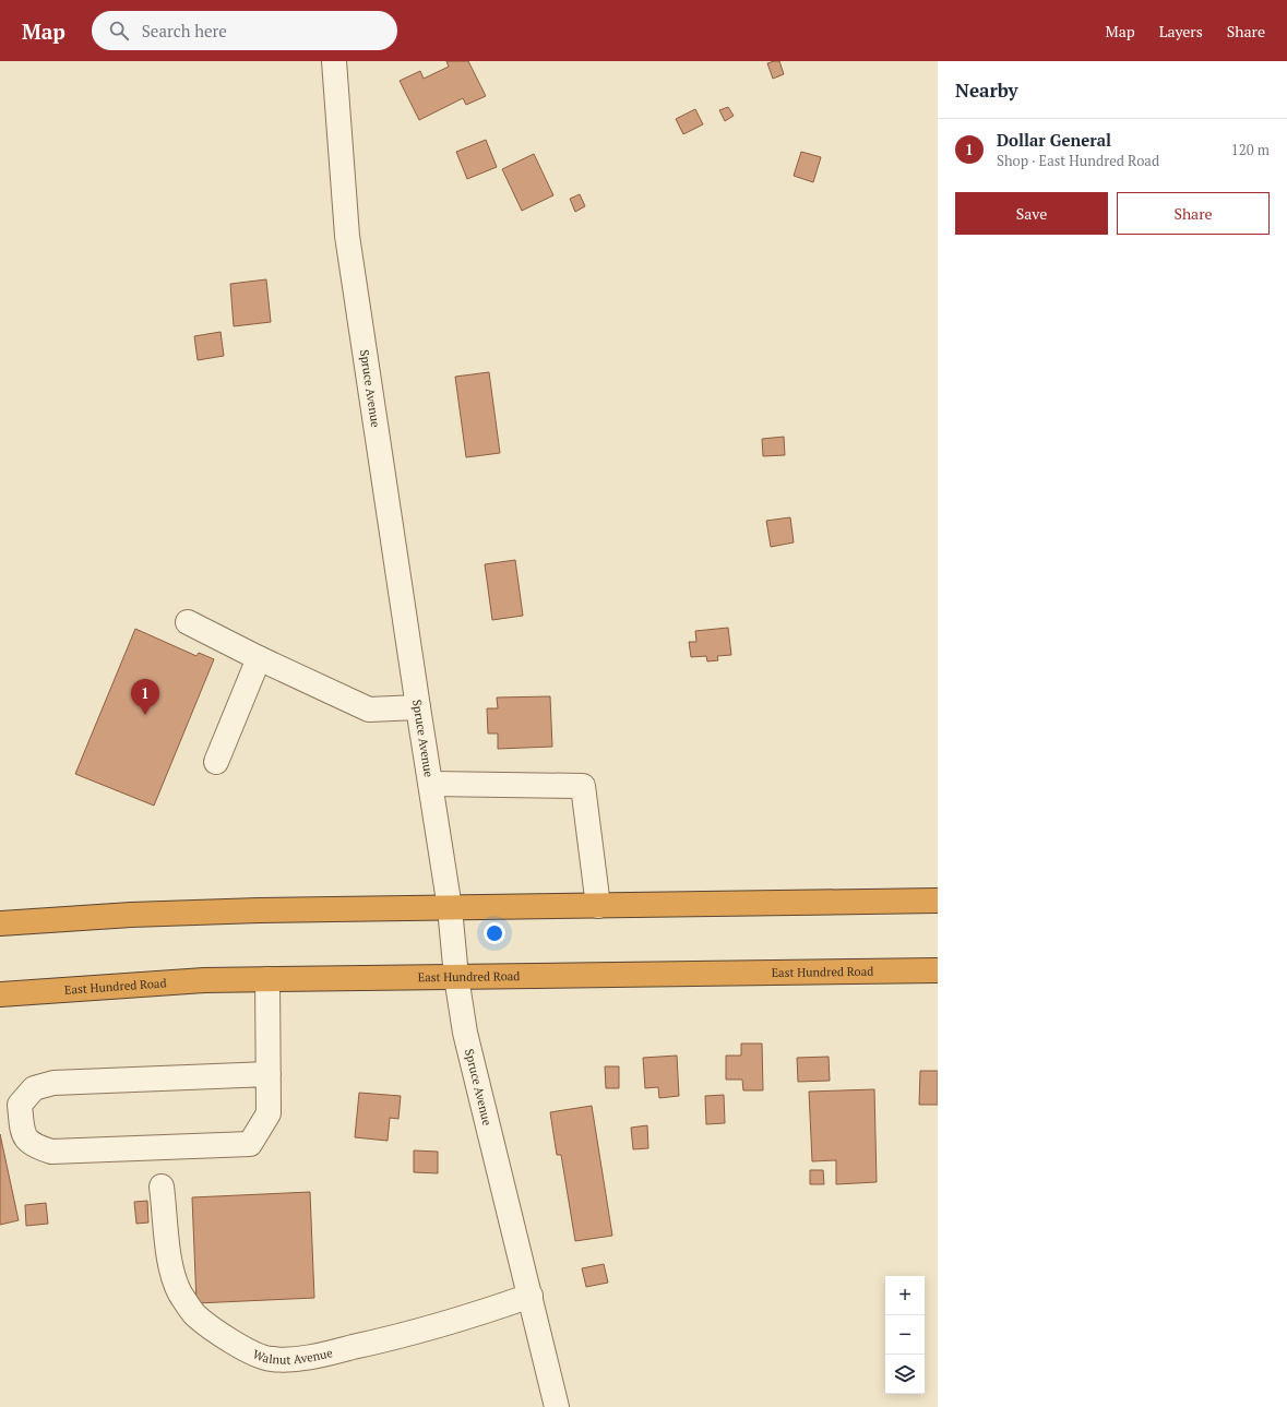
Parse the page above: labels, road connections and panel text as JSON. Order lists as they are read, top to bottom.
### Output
{
  "streets": {
    "highway": ["East Hundred Road"],
    "street": ["Spruce Avenue", "Walnut Avenue"]
  },
  "crossings": [
    ["Spruce Avenue", "East Hundred Road"],
    ["Spruce Avenue", "Walnut Avenue"]
  ],
  "page": {
    "header": "Map",
    "search": "Search here",
    "nav": ["Map", "Layers", "Share"],
    "heading": "Nearby",
    "list": [
      {
        "mark": "1",
        "name": "Dollar General",
        "note": "Shop · East Hundred Road",
        "value": "120 m"
      }
    ],
    "buttons": ["Save", "Share"],
    "pins": "1",
    "map_buttons": ["+", "−"]
  }
}
